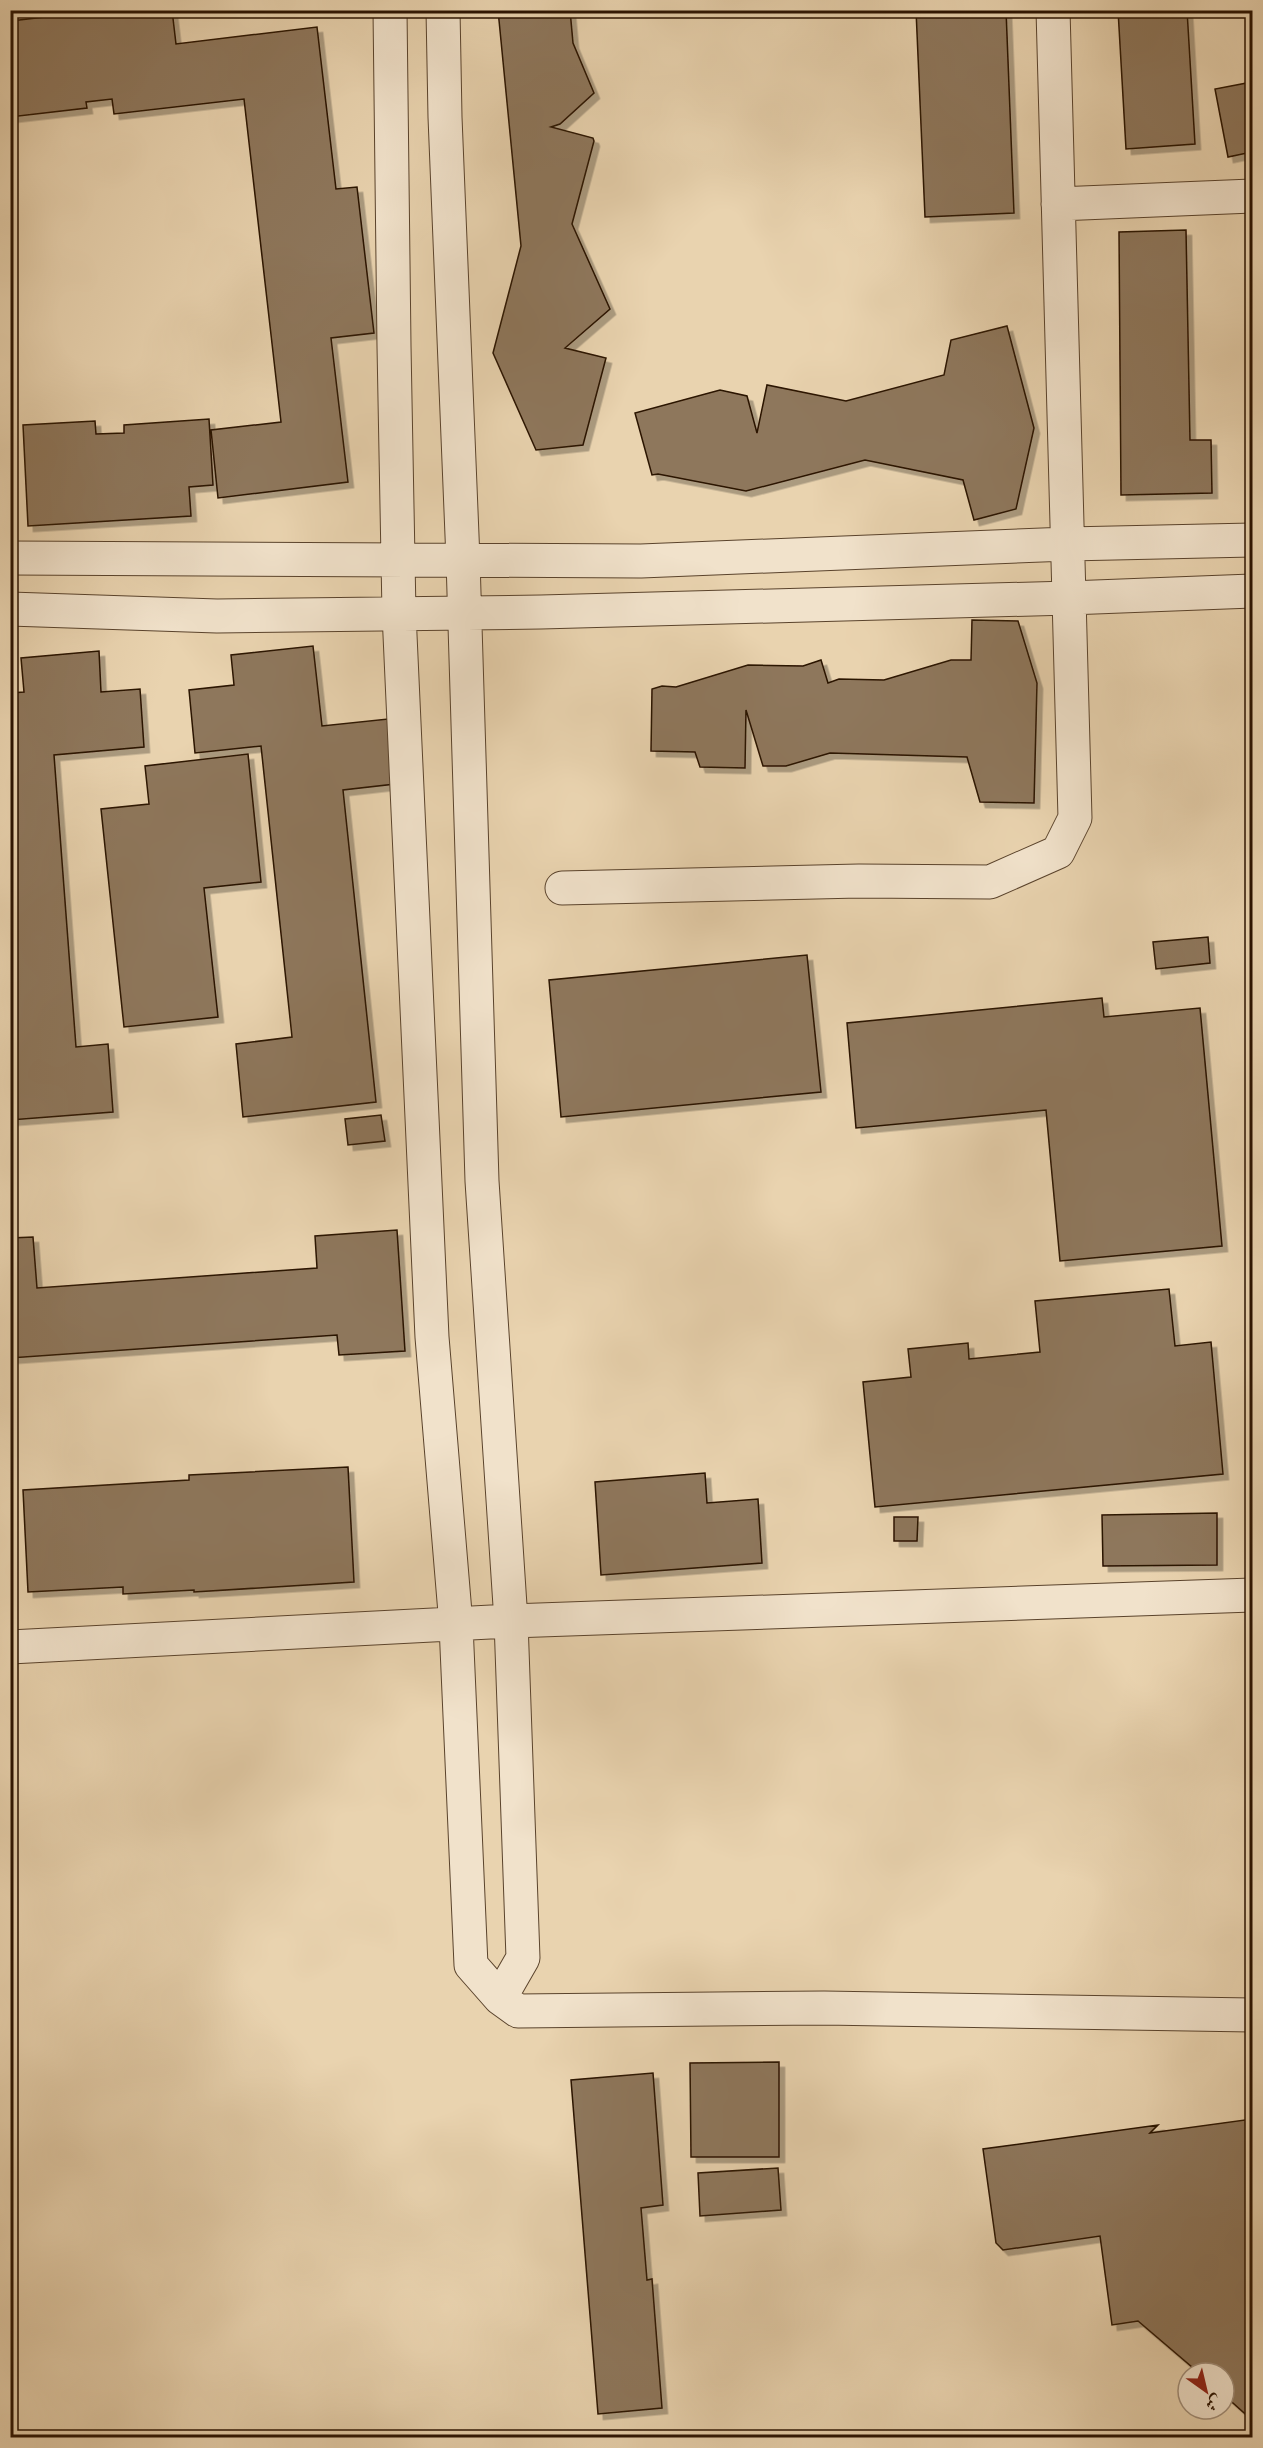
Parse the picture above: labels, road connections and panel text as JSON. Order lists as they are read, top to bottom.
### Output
{
  "north": "bottom right"
}
